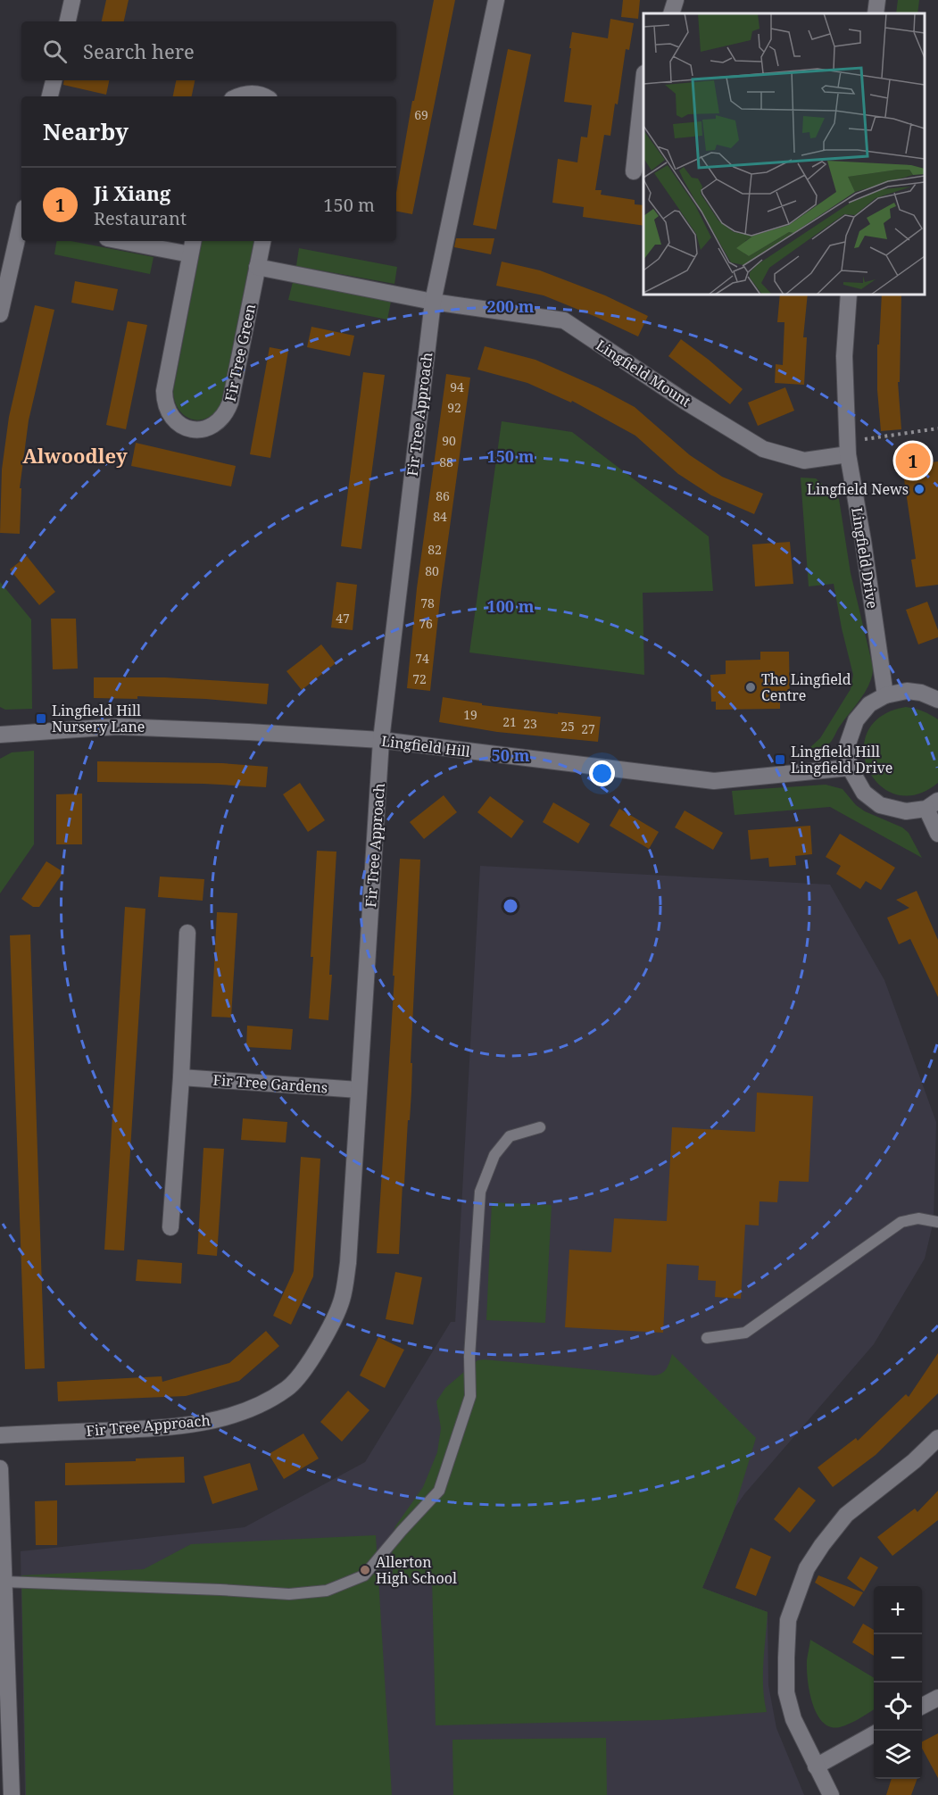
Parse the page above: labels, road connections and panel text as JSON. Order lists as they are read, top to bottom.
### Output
{
  "streets": {
    "street": [
      "Fir Tree Green",
      "Lingfield Mount",
      "Fir Tree Approach",
      "Lingfield Drive",
      "Lingfield Hill",
      "Fir Tree Gardens"
    ]
  },
  "crossings": [
    ["Fir Tree Green", "Lingfield Mount"],
    ["Lingfield Mount", "Fir Tree Approach"],
    ["Lingfield Mount", "Lingfield Drive"],
    ["Fir Tree Approach", "Lingfield Hill"],
    ["Fir Tree Approach", "Fir Tree Gardens"]
  ],
  "districts": ["Alwoodley"],
  "places": {
    "other": ["Lingfield News", "The Lingfield Centre", "Allerton High School"],
    "transit": ["Lingfield Hill Nursery Lane", "Lingfield Hill Lingfield Drive"]
  },
  "house_numbers": [
    "69",
    "94",
    "92",
    "90",
    "88",
    "86",
    "84",
    "82",
    "80",
    "78",
    "47",
    "76",
    "74",
    "72",
    "19",
    "21",
    "23",
    "25",
    "27"
  ],
  "page": {
    "search": "Search here",
    "heading": "Nearby",
    "list": [
      {
        "mark": "1",
        "name": "Ji Xiang",
        "note": "Restaurant",
        "value": "150 m"
      }
    ],
    "pins": "1",
    "map_buttons": ["+", "−"]
  },
  "rings": [
    "200 m",
    "150 m",
    "100 m",
    "50 m"
  ]
}
